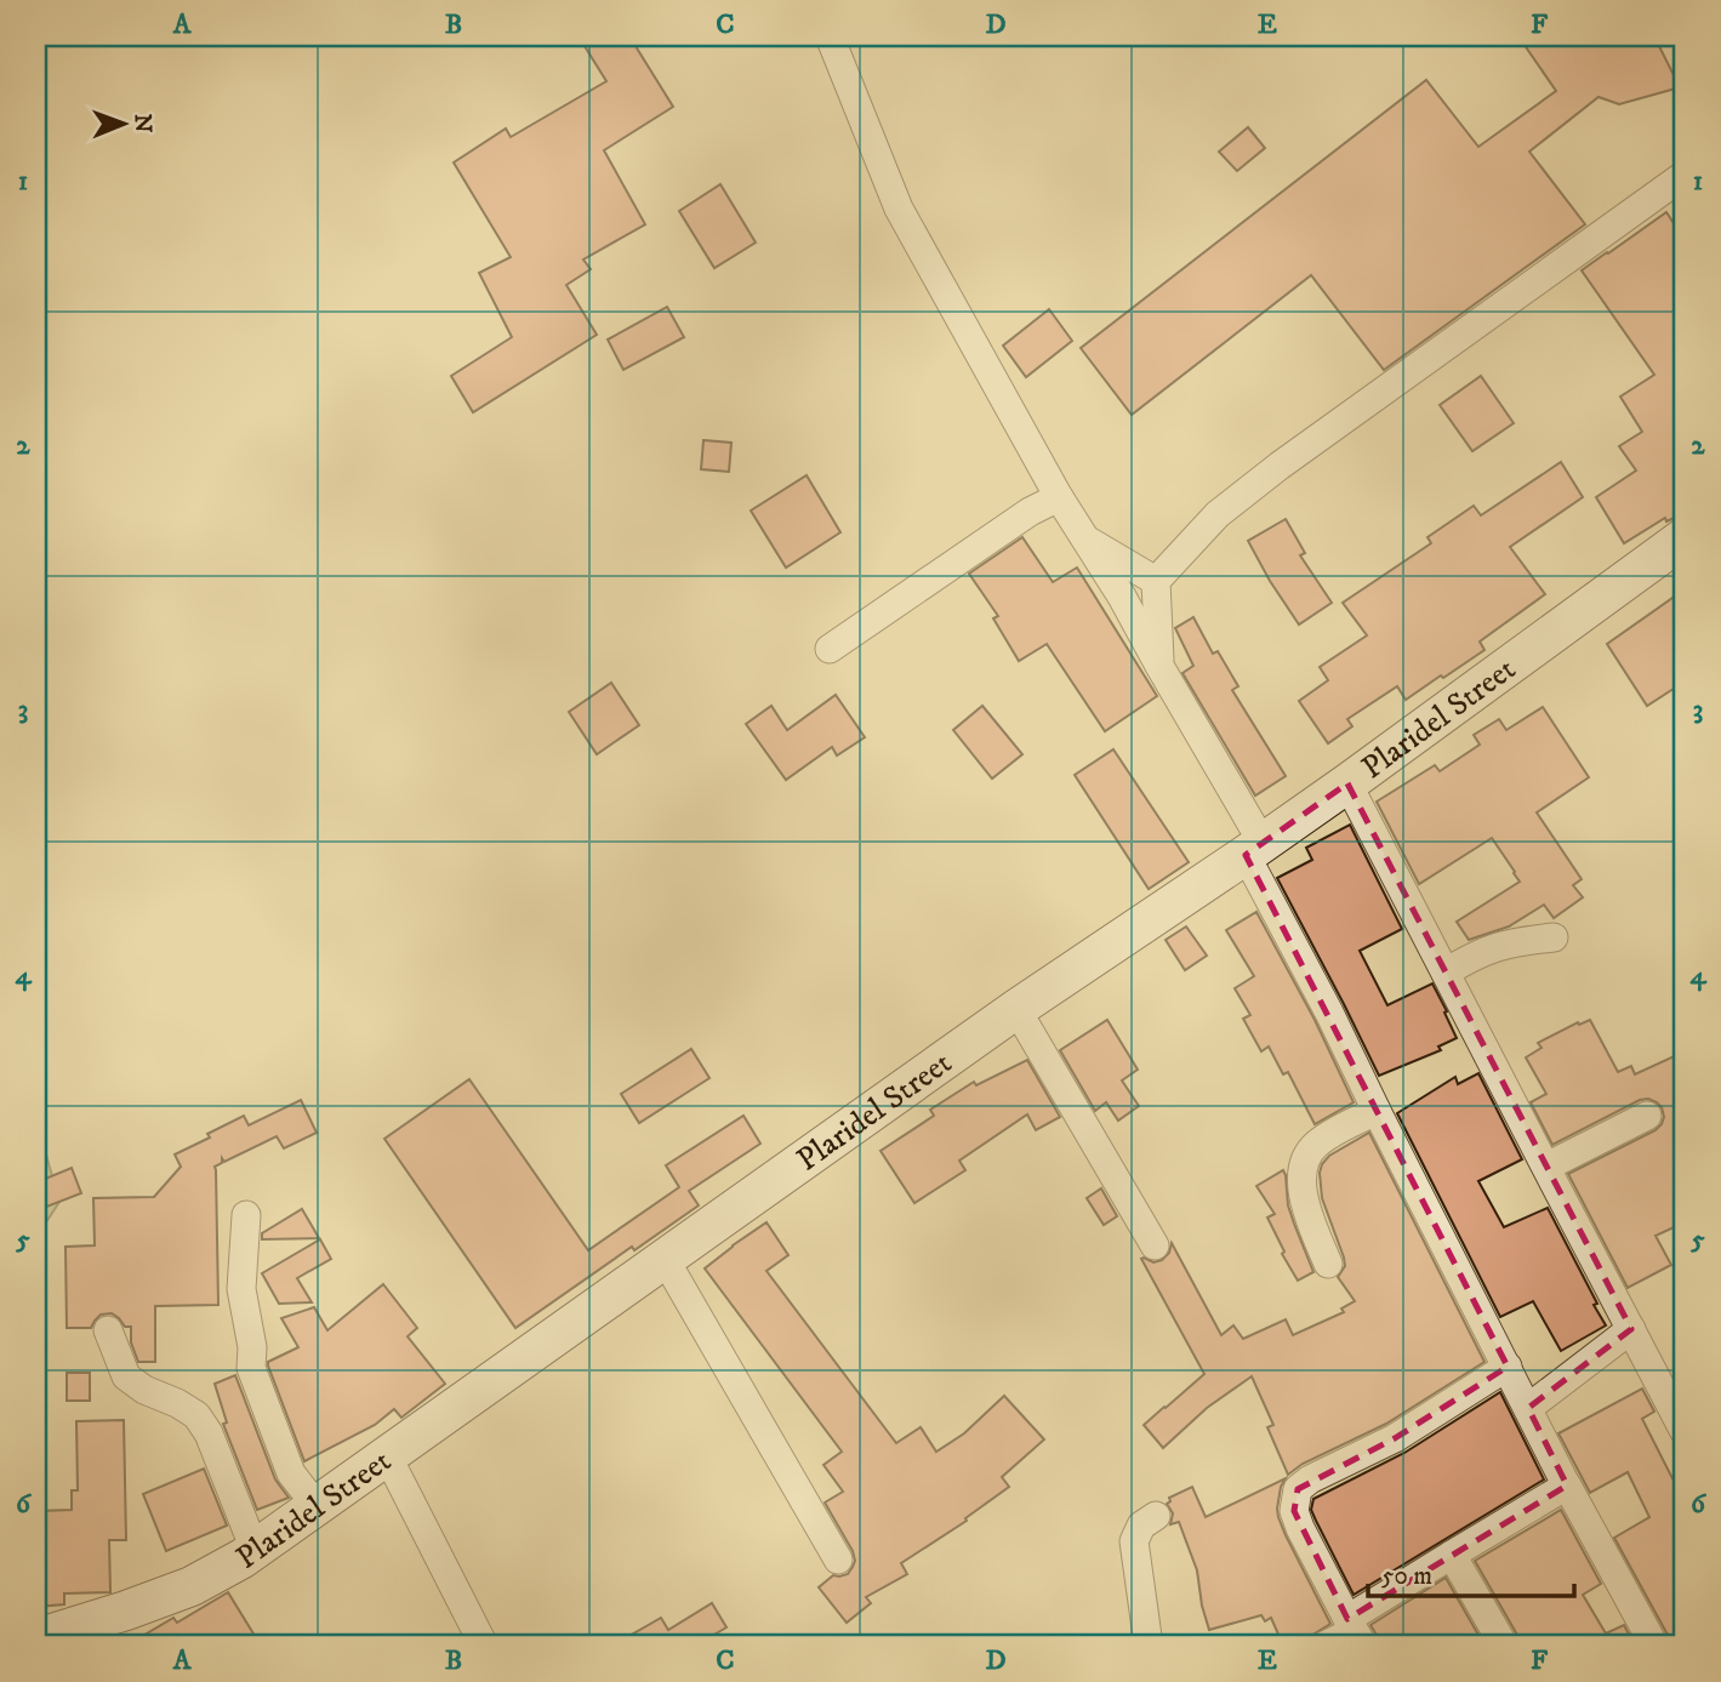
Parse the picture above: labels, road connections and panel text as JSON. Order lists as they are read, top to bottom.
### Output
{
  "streets": {
    "street": ["Plaridel Street"]
  },
  "scale_bar": "50 m",
  "north": "right",
  "grid": {
    "columns": [
      "A",
      "B",
      "C",
      "D",
      "E",
      "F"
    ],
    "rows": [
      "1",
      "2",
      "3",
      "4",
      "5",
      "6"
    ]
  }
}
